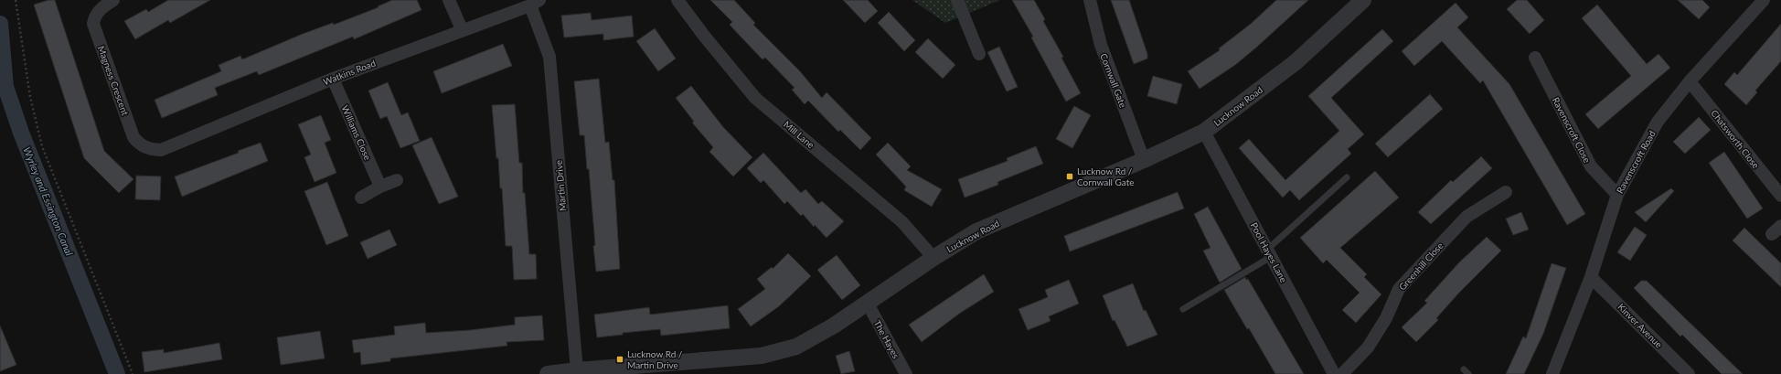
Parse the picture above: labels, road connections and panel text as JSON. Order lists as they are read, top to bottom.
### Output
{
  "streets": {
    "street": [
      "Watkins Road",
      "Magness Crescent",
      "Cornwall Gate",
      "Lucknow Road",
      "Ravenscroft Close",
      "Williams Close",
      "Mill Lane",
      "Chatsworth Close",
      "Ravenscroft Road",
      "Martin Drive",
      "Pool Hayes Lane",
      "Greenhill Close",
      "Kinver Avenue",
      "The Hayes"
    ]
  },
  "crossings": [
    ["Watkins Road", "Magness Crescent"],
    ["Watkins Road", "Williams Close"],
    ["Watkins Road", "Martin Drive"],
    ["Cornwall Gate", "Lucknow Road"],
    ["Lucknow Road", "Mill Lane"],
    ["Lucknow Road", "Martin Drive"],
    ["Lucknow Road", "Pool Hayes Lane"],
    ["Lucknow Road", "The Hayes"],
    ["Ravenscroft Close", "Ravenscroft Road"],
    ["Chatsworth Close", "Ravenscroft Road"],
    ["Ravenscroft Road", "Kinver Avenue"]
  ],
  "water": ["Wyrley and Essington Canal"],
  "places": {
    "transit": ["Lucknow Rd / Cornwall Gate", "Lucknow Rd / Martin Drive"]
  }
}
